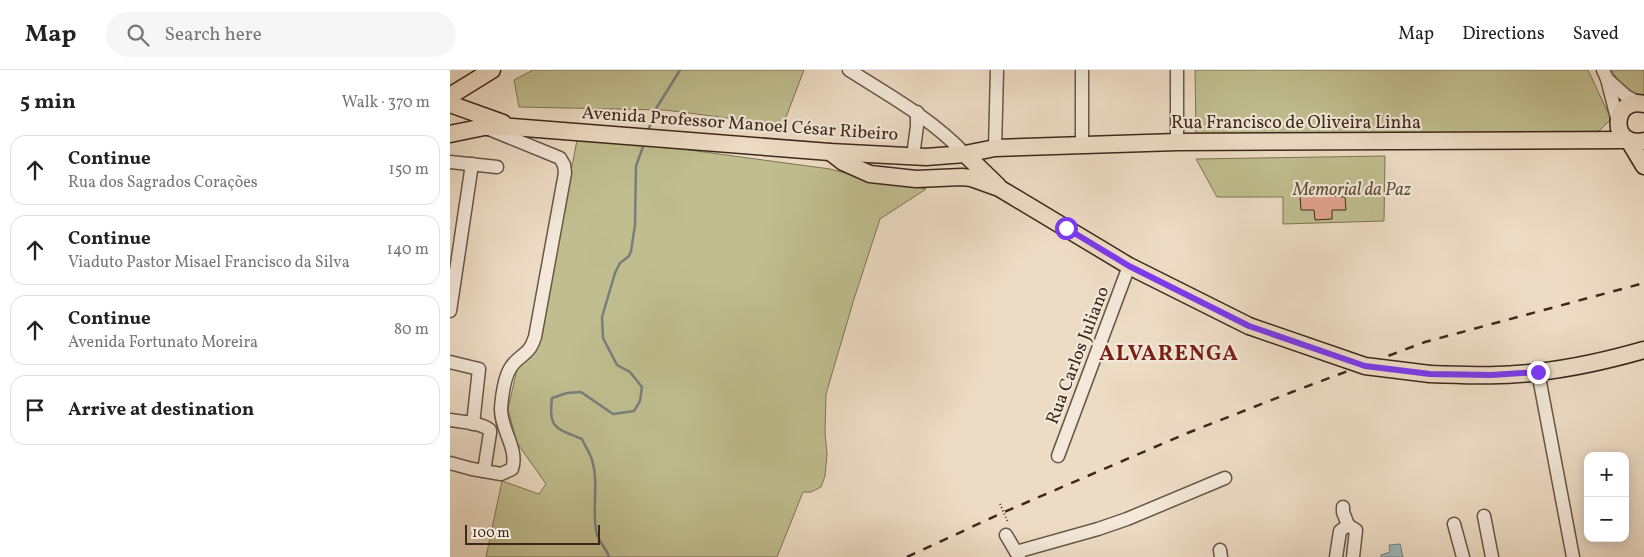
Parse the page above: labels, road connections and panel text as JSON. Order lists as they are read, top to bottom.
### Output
{
  "streets": {
    "main road": ["Rua Francisco de Oliveira Linha", "Avenida Professor Manoel César Ribeiro"],
    "street": ["Rua Carlos Juliano"]
  },
  "crossings": [
    ["Rua Francisco de Oliveira Linha", "Avenida Professor Manoel César Ribeiro"]
  ],
  "districts": ["ALVARENGA"],
  "parks": ["Memorial da Paz"],
  "scale_bar": "100 m",
  "page": {
    "header": "Map",
    "search": "Search here",
    "nav": ["Map", "Directions", "Saved"],
    "heading": ["5 min", "Walk · 370 m"],
    "list": [
      ["Continue", "Rua dos Sagrados Corações", "150 m"],
      ["Continue", "Viaduto Pastor Misael Francisco da Silva", "140 m"],
      ["Continue", "Avenida Fortunato Moreira", "80 m"],
      "Arrive at destination"
    ],
    "map_buttons": ["+", "−"],
    "scale": "100 m"
  }
}
